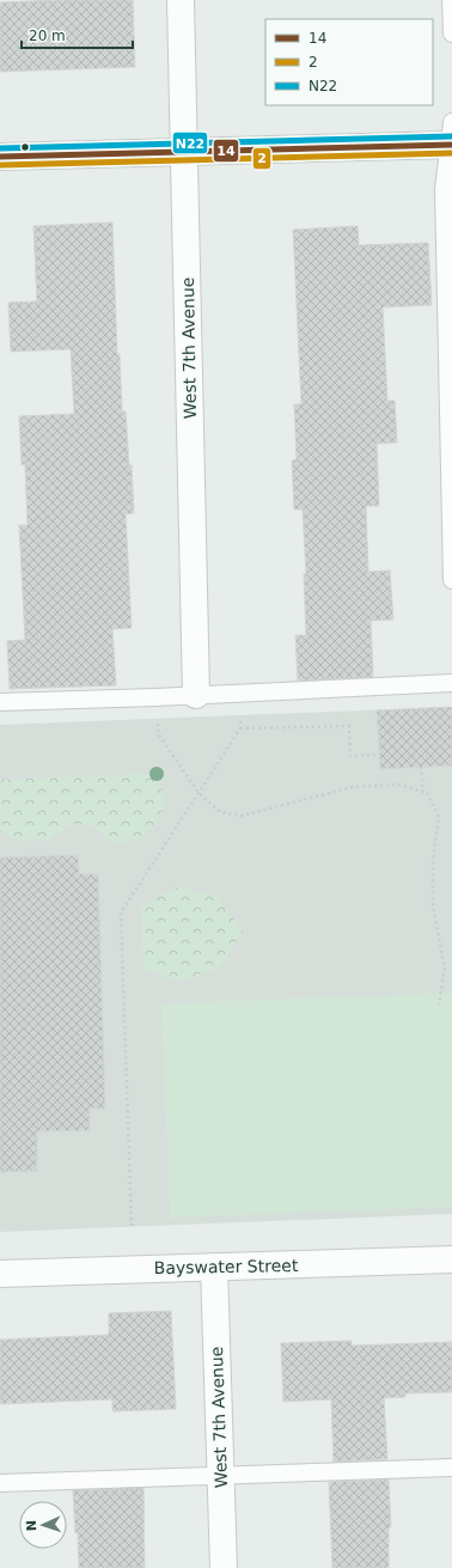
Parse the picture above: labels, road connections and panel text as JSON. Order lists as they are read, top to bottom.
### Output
{
  "streets": {
    "street": ["West 7th Avenue", "Bayswater Street"]
  },
  "crossings": [
    ["West 7th Avenue", "Bayswater Street"]
  ],
  "lines": ["transit line N22", "transit line 14", "transit line 2"],
  "legend": ["14", "2", "N22"],
  "scale_bar": "20 m",
  "north": "left"
}
